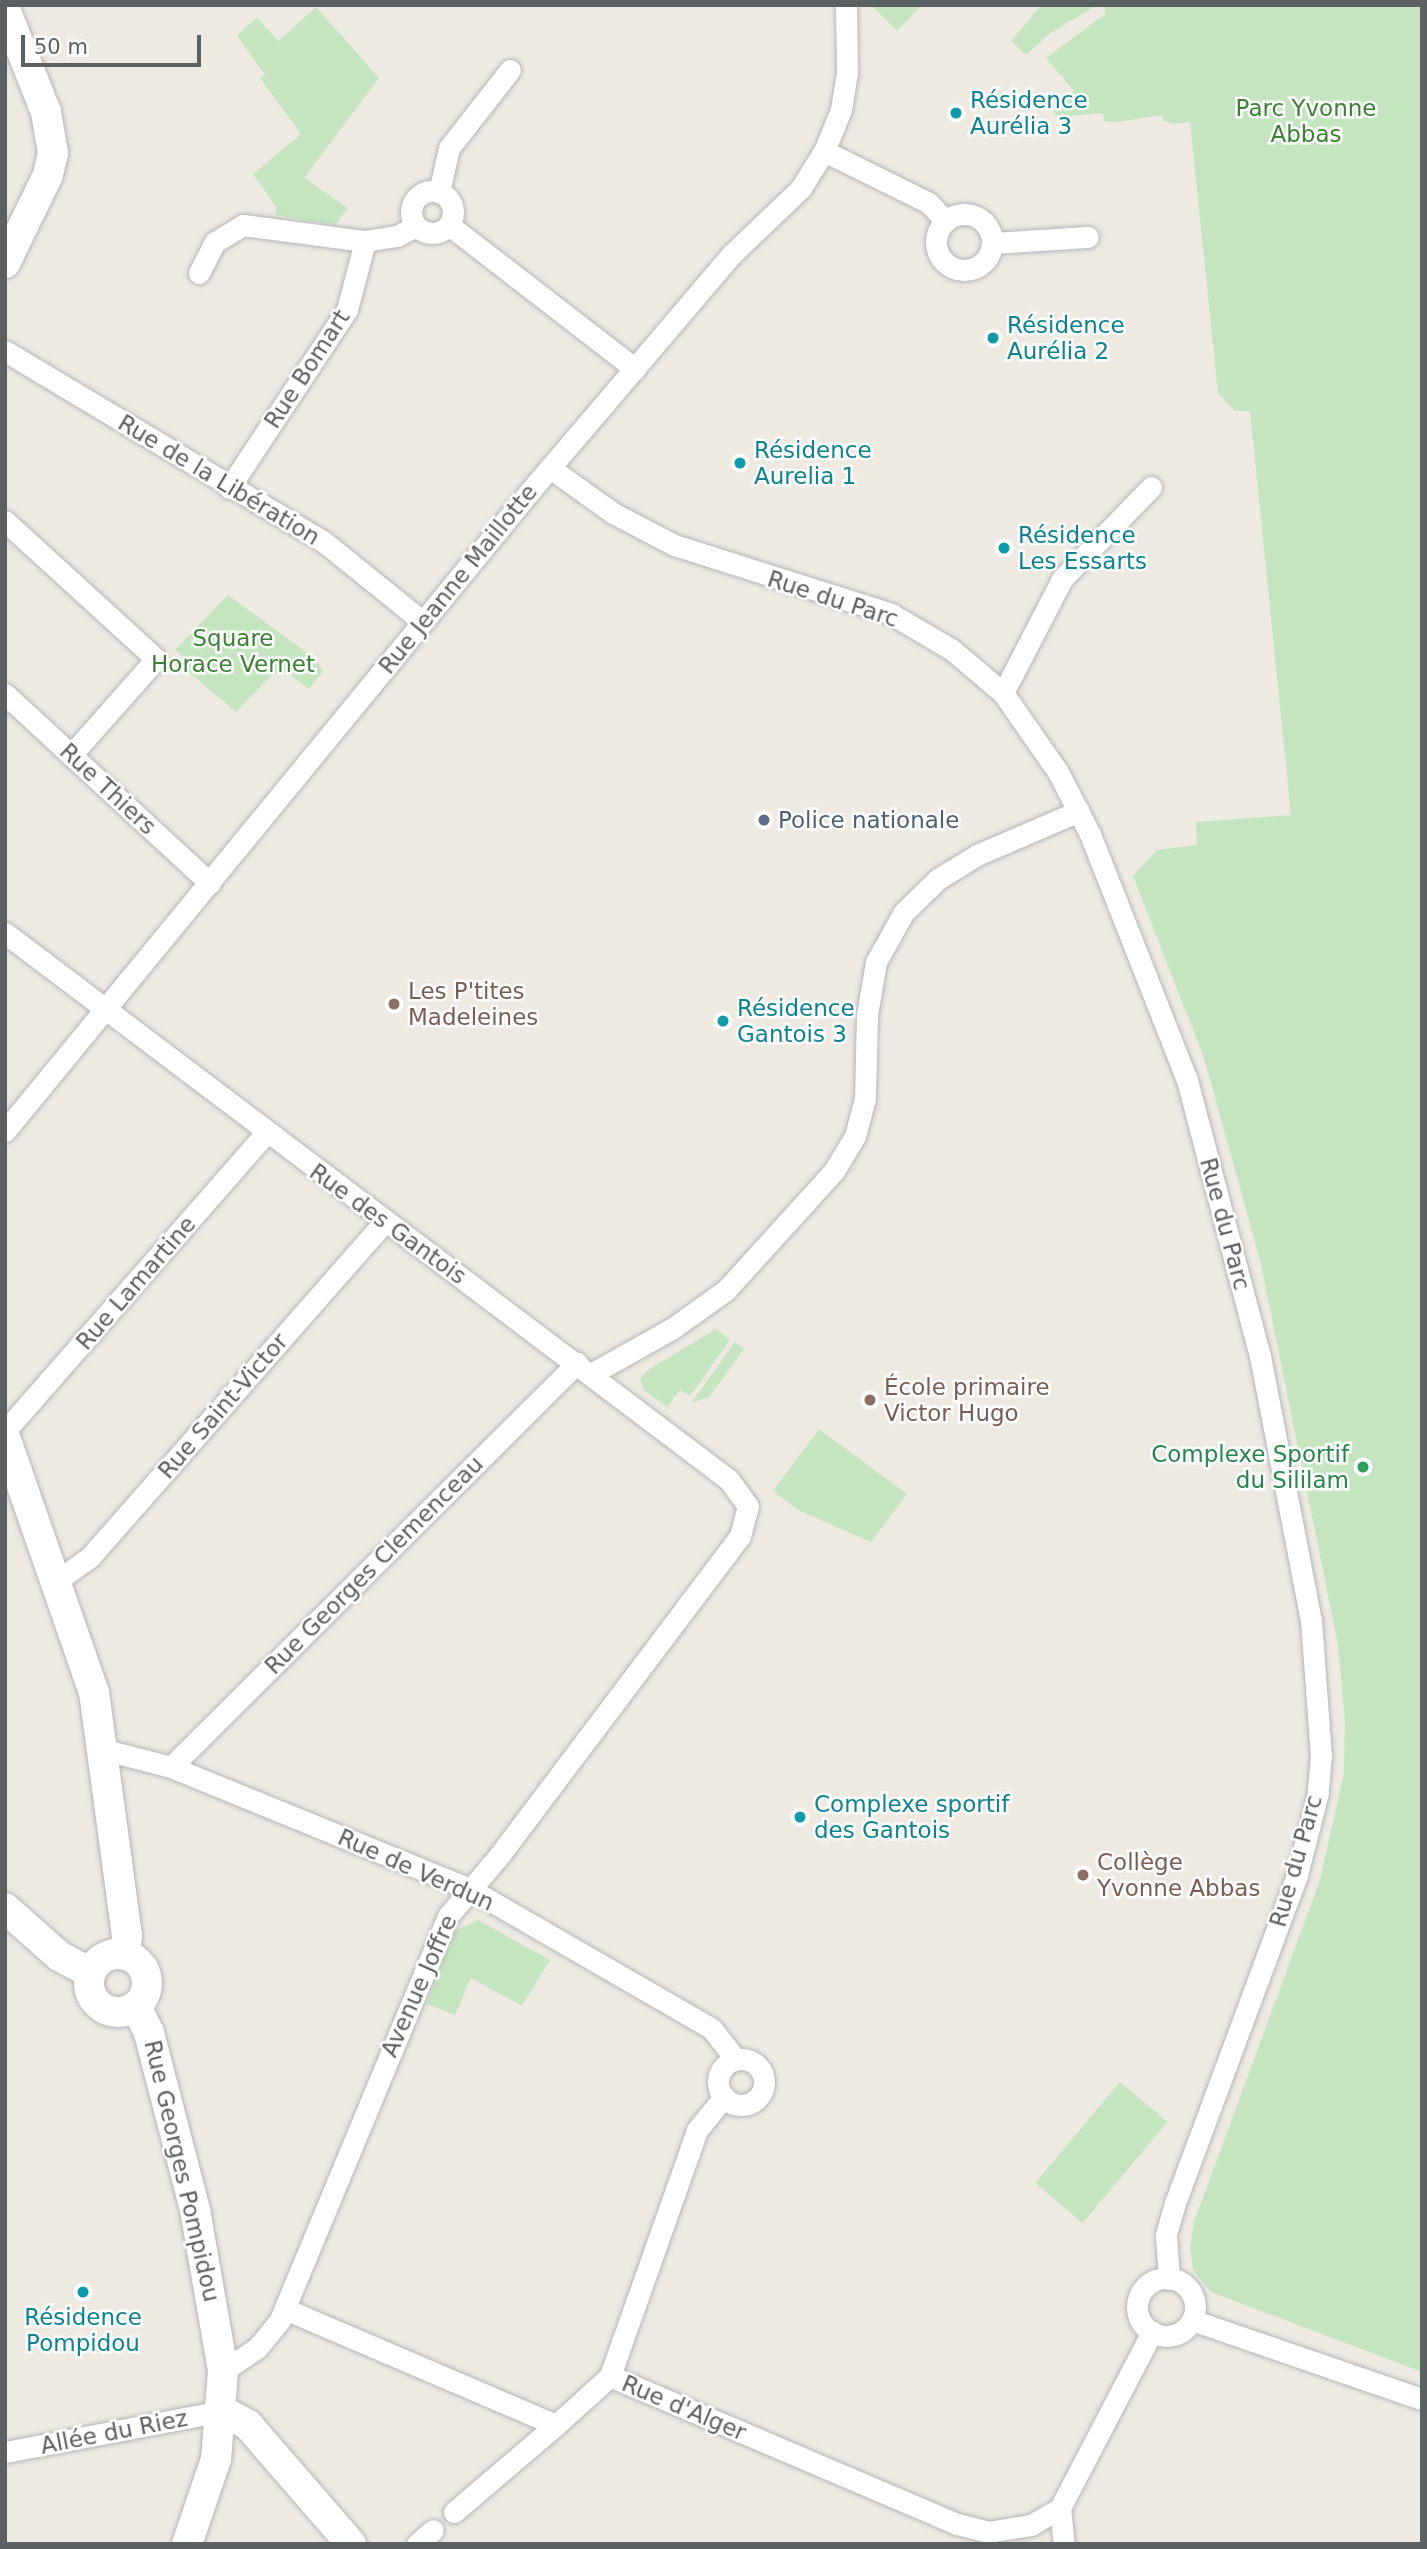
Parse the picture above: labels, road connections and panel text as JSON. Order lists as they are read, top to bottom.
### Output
{
  "streets": {
    "street": [
      "Rue Bomart",
      "Rue de la Libération",
      "Rue Jeanne Maillotte",
      "Rue du Parc",
      "Rue Thiers",
      "Rue des Gantois",
      "Rue Lamartine",
      "Rue Saint-Victor",
      "Rue Georges Clemenceau",
      "Rue de Verdun",
      "Avenue Joffre",
      "Rue Georges Pompidou",
      "Rue d'Alger",
      "Allée du Riez"
    ]
  },
  "crossings": [
    ["Rue Bomart", "Rue de la Libération"],
    ["Rue de la Libération", "Rue Jeanne Maillotte"],
    ["Rue Jeanne Maillotte", "Rue du Parc"],
    ["Rue Jeanne Maillotte", "Rue Thiers"],
    ["Rue Jeanne Maillotte", "Rue des Gantois"],
    ["Rue du Parc", "Rue Georges Clemenceau"],
    ["Rue des Gantois", "Rue Lamartine"],
    ["Rue des Gantois", "Rue Saint-Victor"],
    ["Rue des Gantois", "Rue Georges Clemenceau"],
    ["Rue des Gantois", "Avenue Joffre"],
    ["Rue Georges Clemenceau", "Rue de Verdun"],
    ["Rue de Verdun", "Avenue Joffre"],
    ["Avenue Joffre", "Rue Georges Pompidou"],
    ["Rue Georges Pompidou", "Allée du Riez"]
  ],
  "parks": ["Parc Yvonne Abbas", "Square Horace Vernet"],
  "places": [
    "Résidence Aurélia 3",
    "Résidence Aurélia 2",
    "Résidence Aurelia 1",
    "Résidence Les Essarts",
    "Police nationale",
    "Les P'tites Madeleines",
    "Résidence Gantois 3",
    "École primaire Victor Hugo",
    "Complexe Sportif du Sililam",
    "Complexe sportif des Gantois",
    "Collège Yvonne Abbas",
    "Résidence Pompidou"
  ],
  "scale_bar": "50 m"
}
